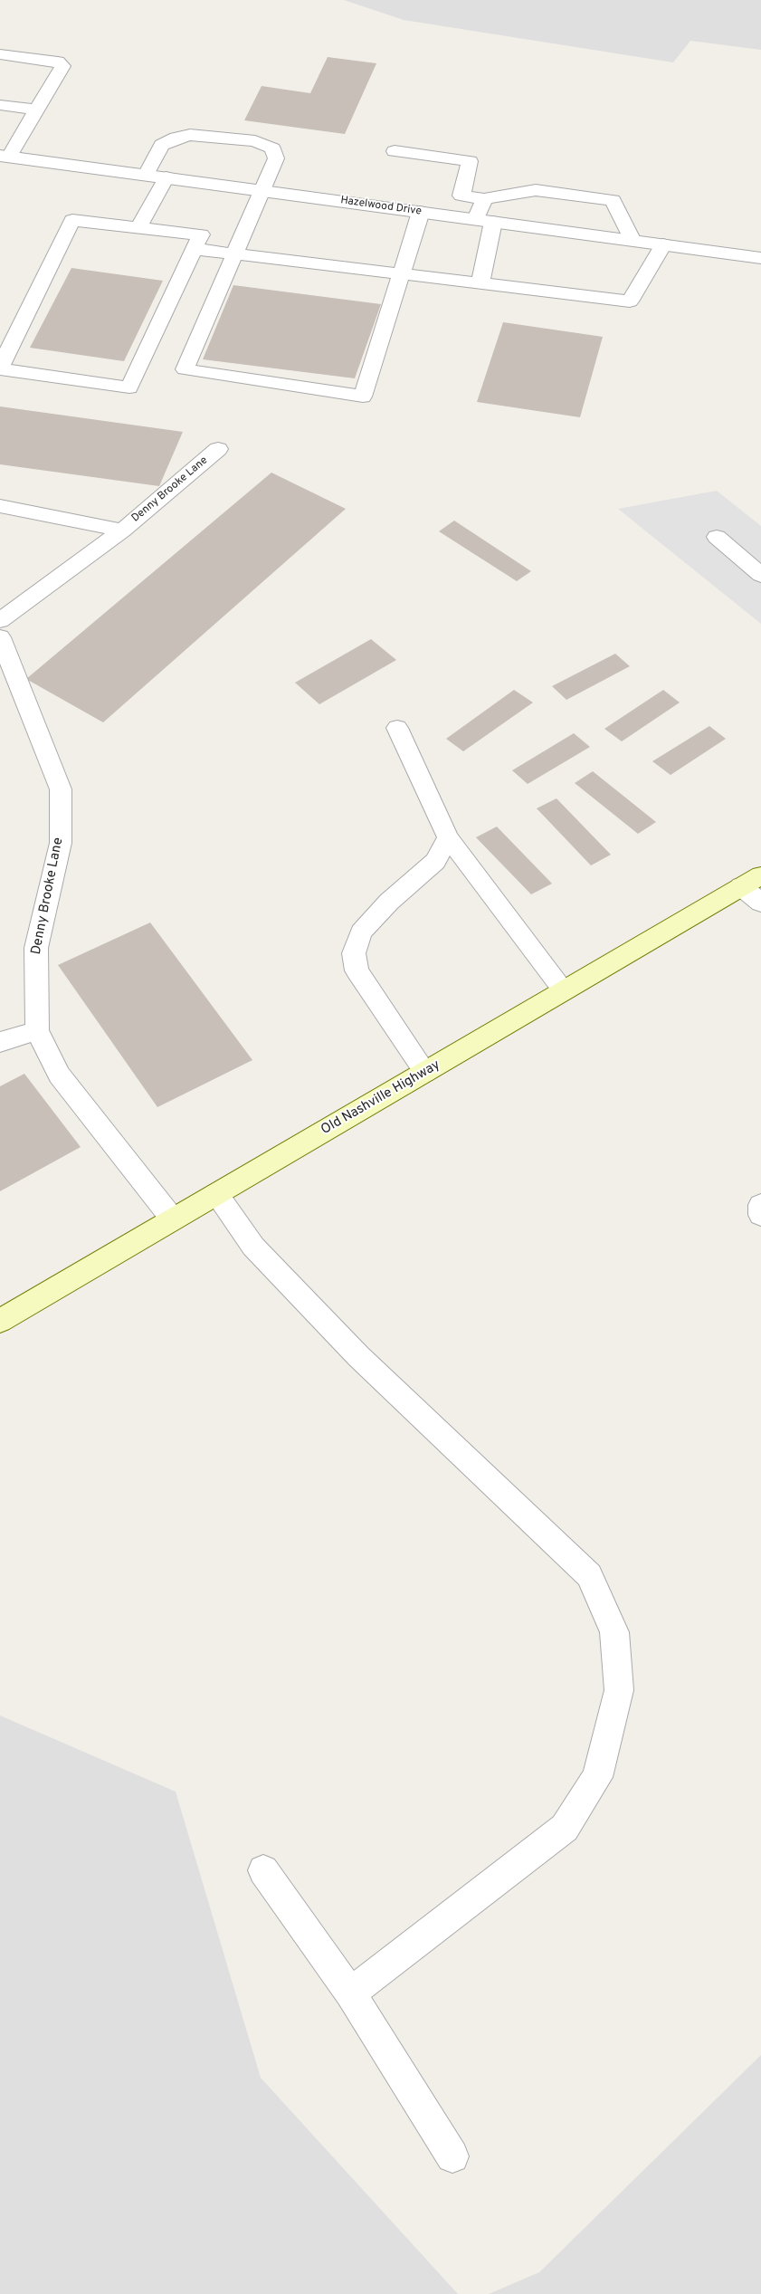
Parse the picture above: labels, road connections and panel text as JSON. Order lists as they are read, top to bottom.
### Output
{
  "streets": {
    "main road": ["Old Nashville Highway"],
    "street": ["Hazelwood Drive", "Denny Brooke Lane"]
  },
  "crossings": [
    ["Denny Brooke Lane", "Old Nashville Highway"]
  ]
}
